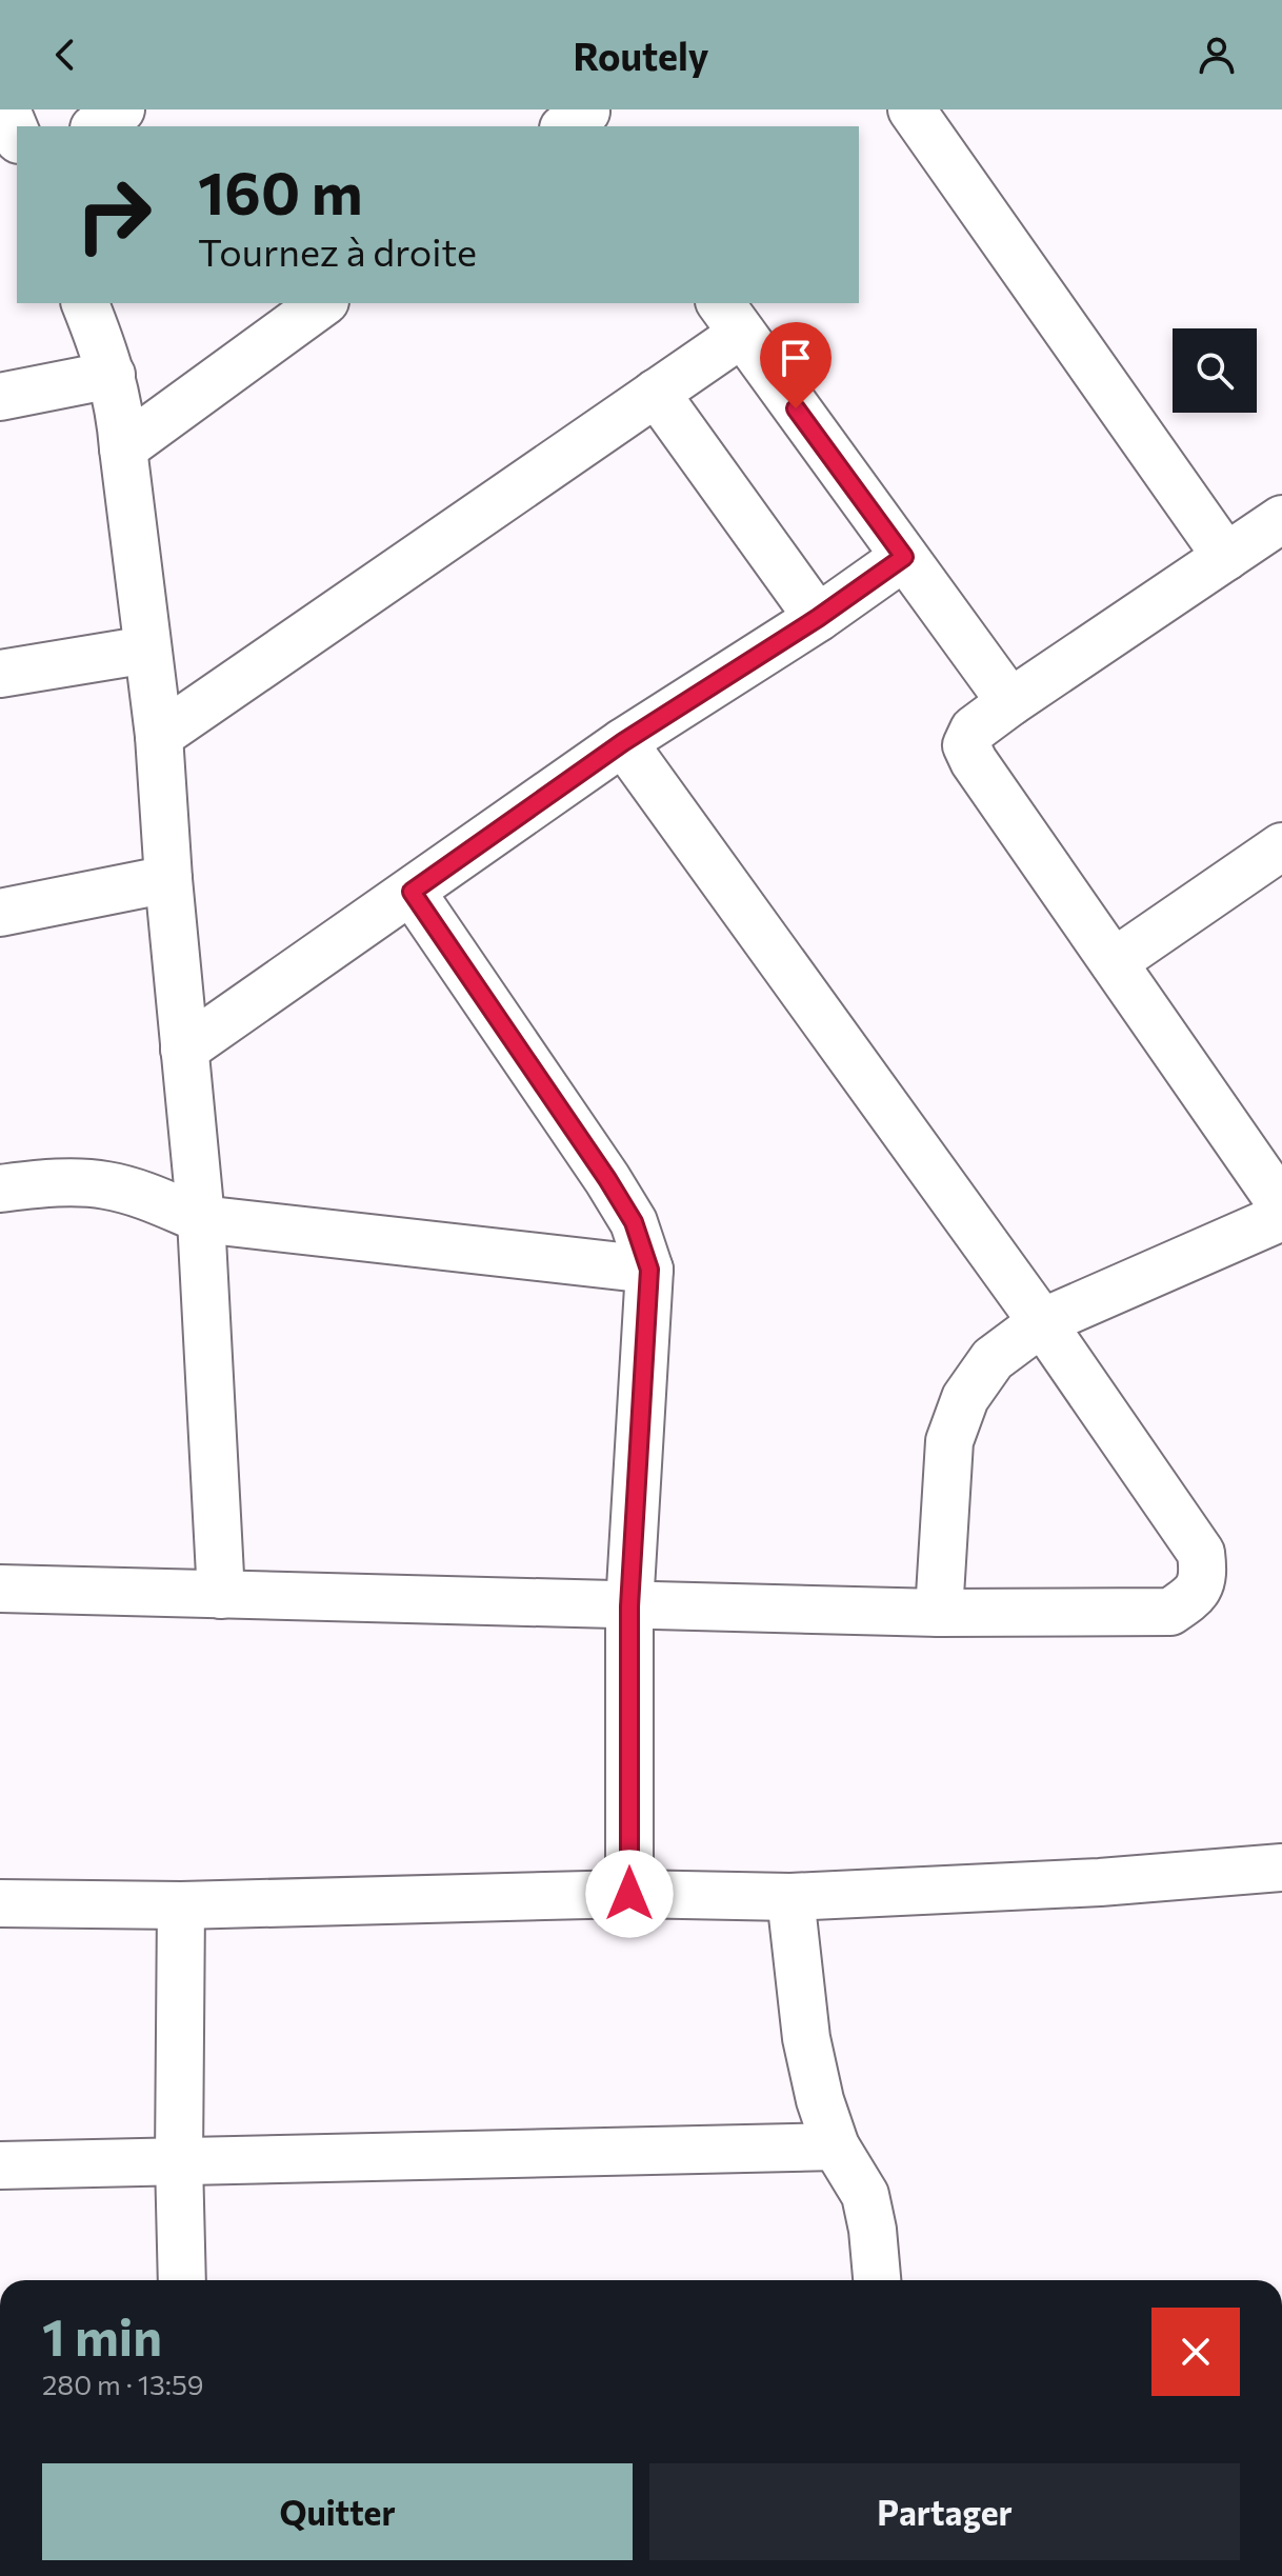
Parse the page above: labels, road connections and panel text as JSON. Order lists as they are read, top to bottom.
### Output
{
  "page": {
    "header": "Routely",
    "turn": ["160 m", "Tournez à droite"],
    "heading": ["1 min", "280 m · 13:59"],
    "buttons": ["Quitter", "Partager"]
  }
}
